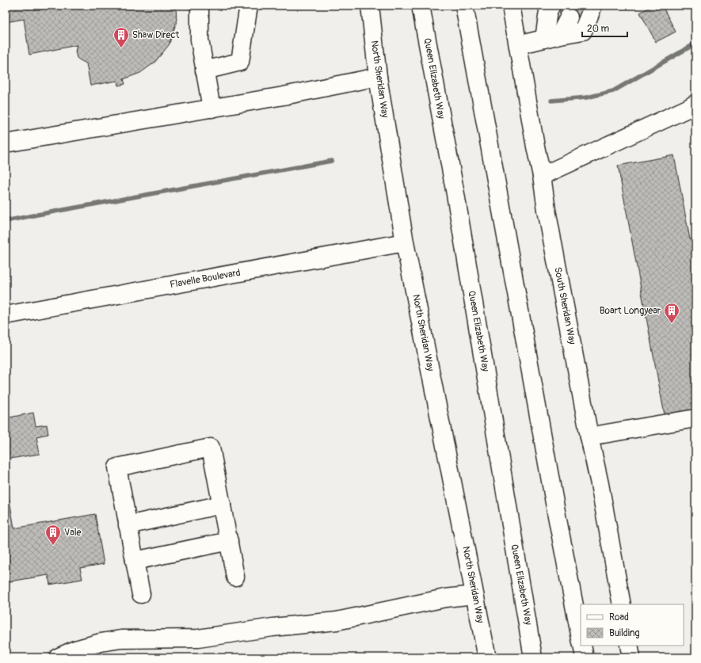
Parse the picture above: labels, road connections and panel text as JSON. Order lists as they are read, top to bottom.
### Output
{
  "streets": {
    "main road": [
      "Queen Elizabeth Way",
      "North Sheridan Way",
      "Flavelle Boulevard",
      "South Sheridan Way"
    ]
  },
  "crossings": [
    ["North Sheridan Way", "Flavelle Boulevard"]
  ],
  "places": {
    "building": ["Shaw Direct", "Boart Longyear", "Vale"]
  },
  "legend": ["Road", "Building"],
  "scale_bar": "20 m"
}
